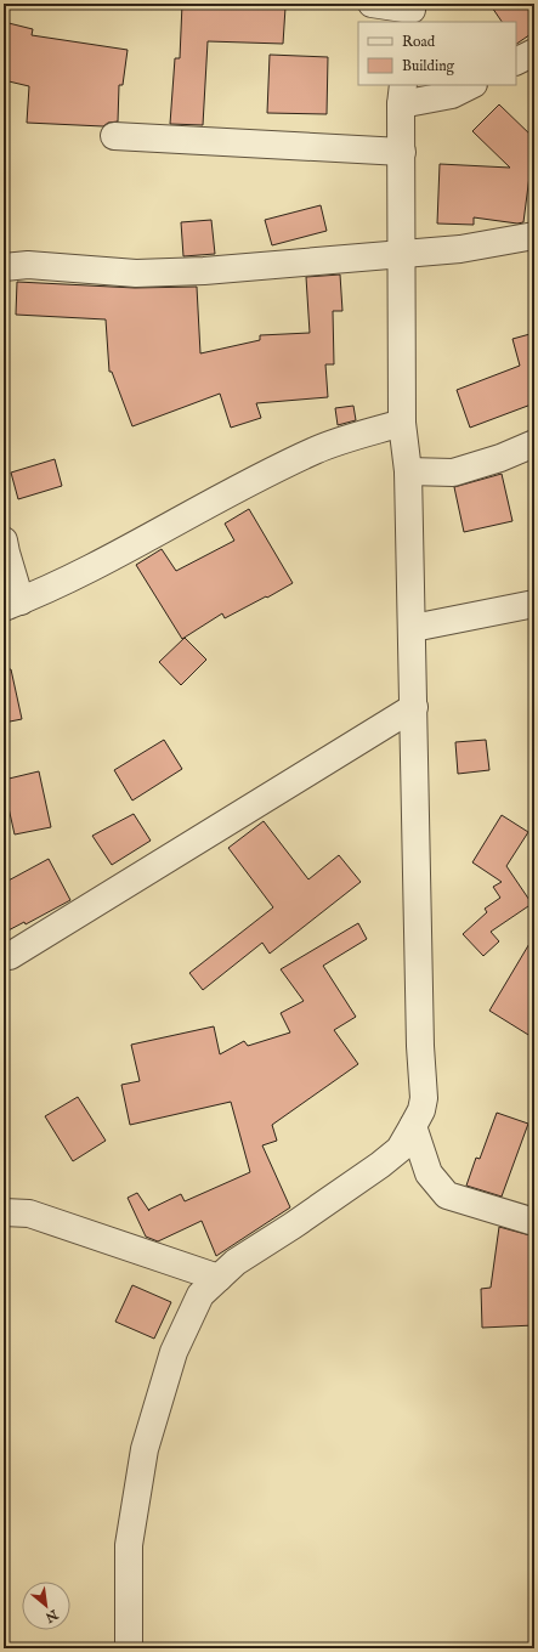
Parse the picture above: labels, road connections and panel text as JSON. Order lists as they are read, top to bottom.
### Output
{
  "legend": ["Road", "Building"],
  "north": "bottom right"
}
